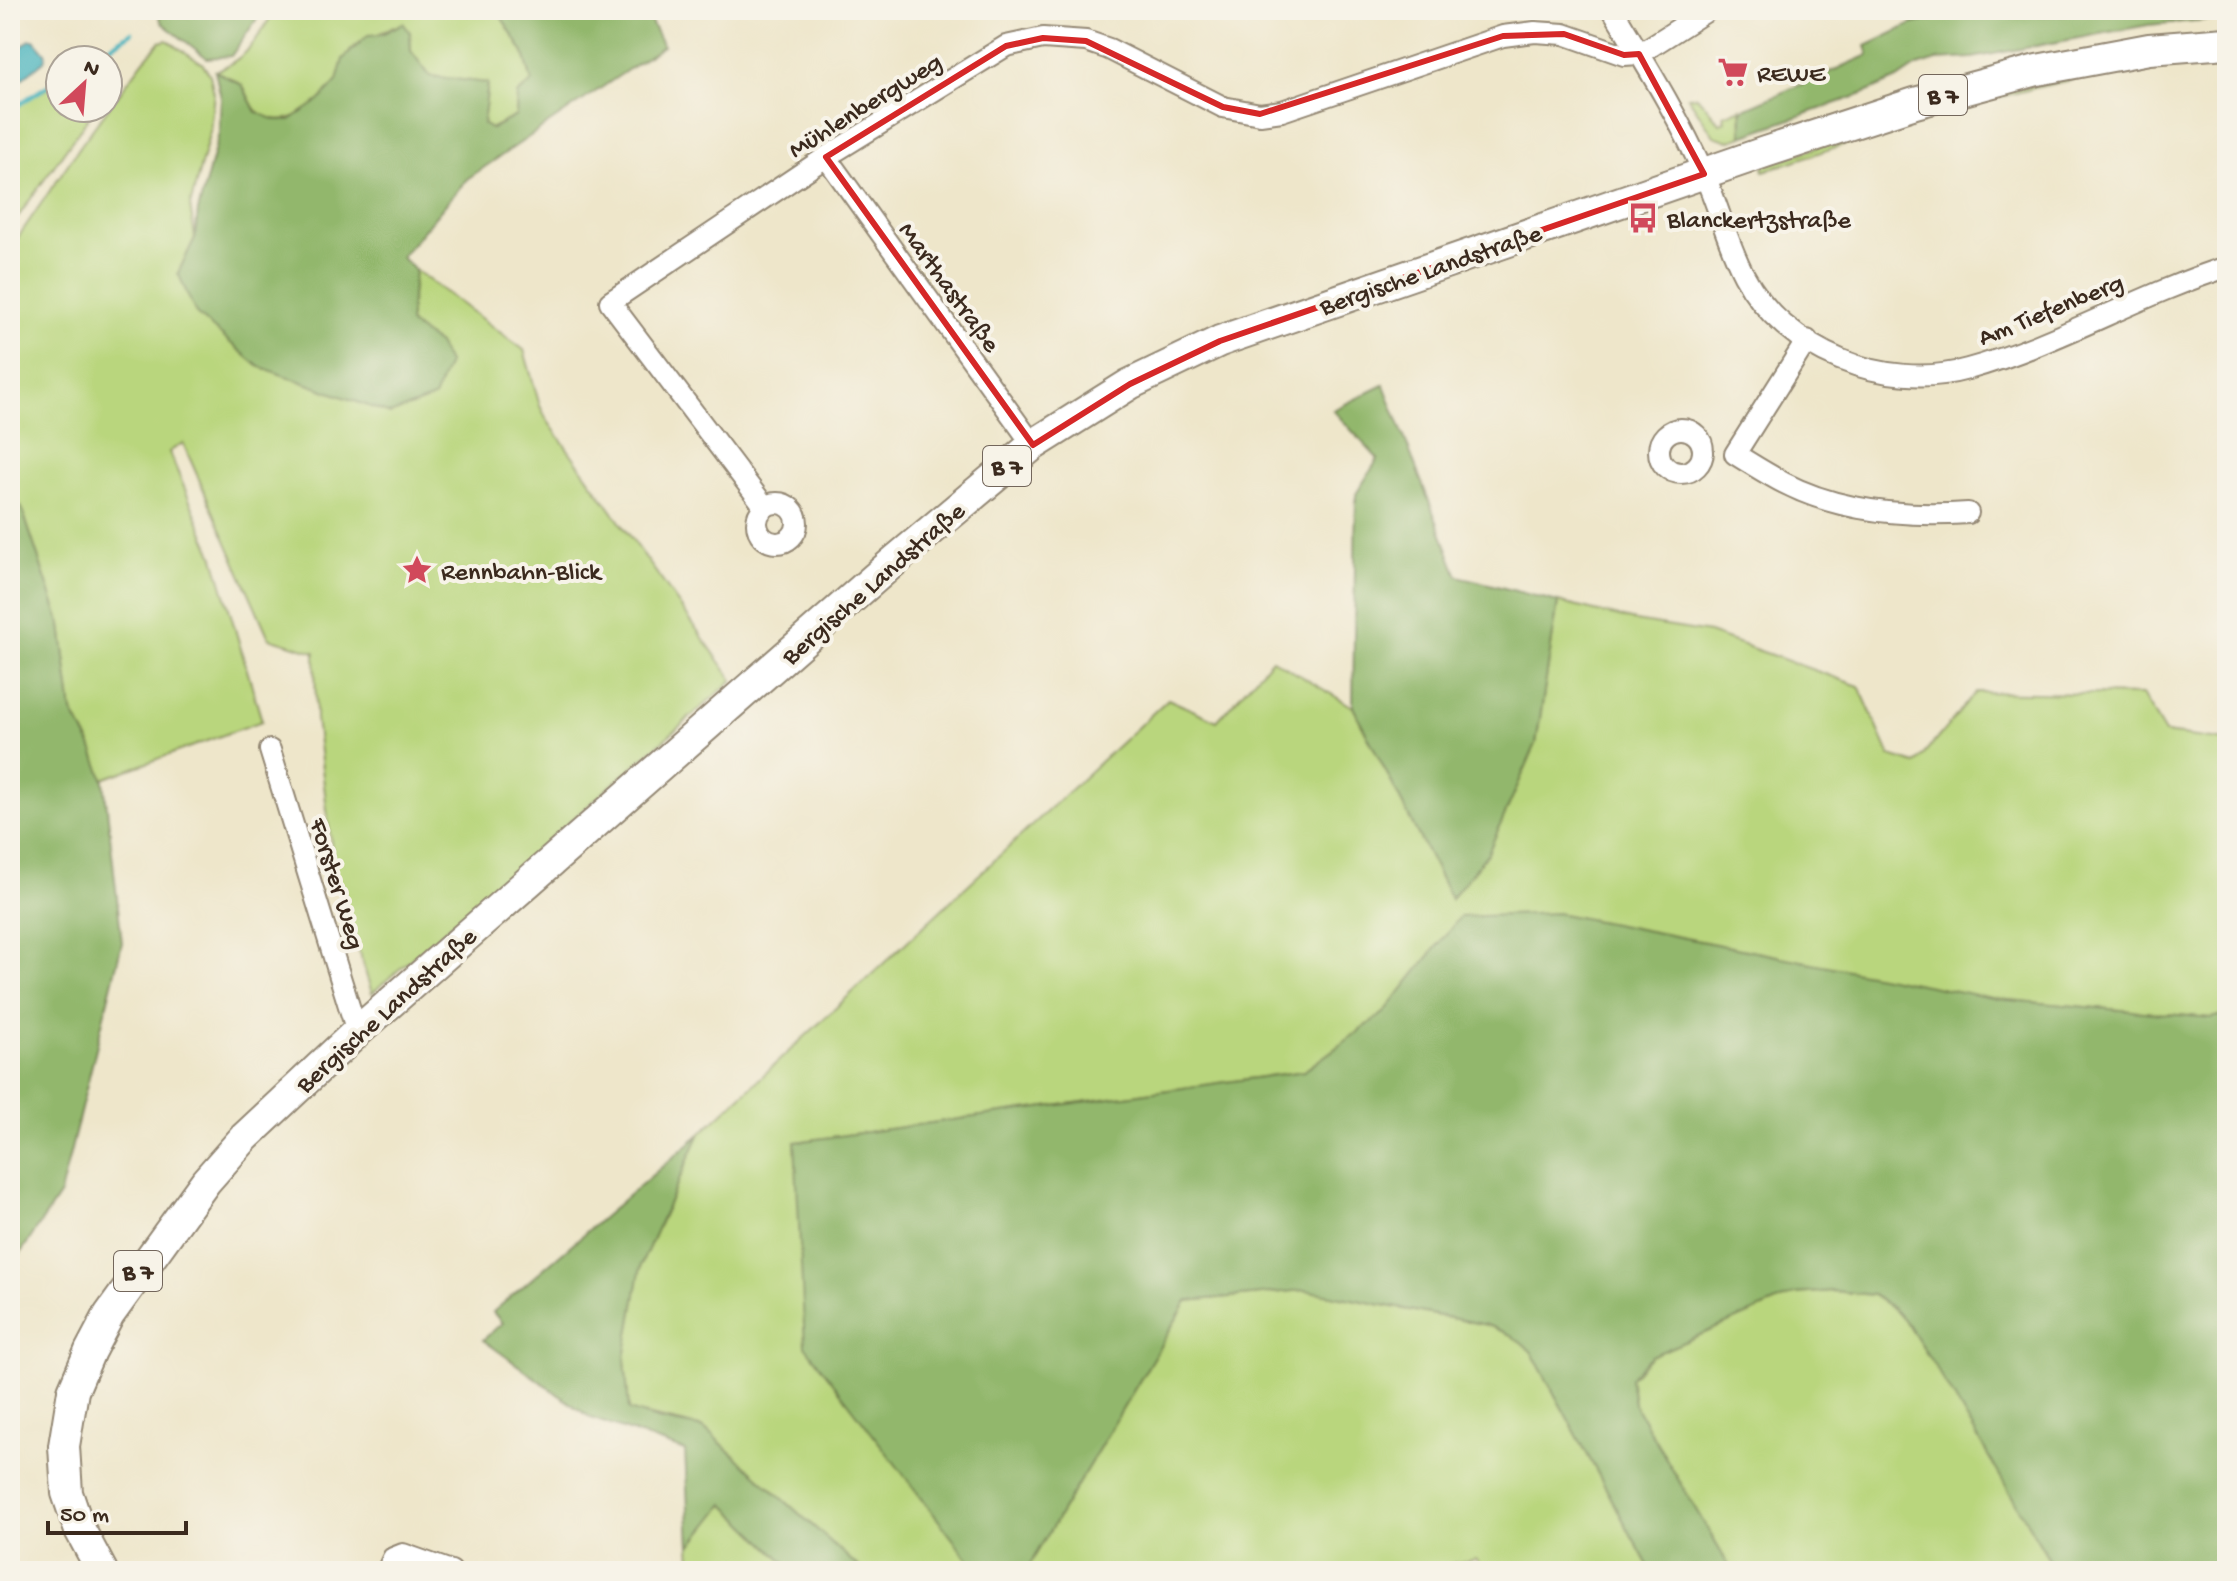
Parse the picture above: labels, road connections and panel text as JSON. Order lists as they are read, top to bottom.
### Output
{
  "streets": {
    "main road": ["B 7", "Bergische Landstraße"],
    "street": [
      "Mühlenbergweg",
      "Marthastraße",
      "Am Tiefenberg",
      "Forster Weg"
    ]
  },
  "crossings": [
    ["Mühlenbergweg", "Marthastraße"],
    ["Bergische Landstraße", "Marthastraße"],
    ["Bergische Landstraße", "Am Tiefenberg"],
    ["Bergische Landstraße", "Forster Weg"]
  ],
  "places": {
    "supermarket": ["REWE"],
    "bus stop": ["Blanckertzstraße"],
    "place": ["Rennbahn-Blick"]
  },
  "scale_bar": "50 m",
  "north": "top right"
}
